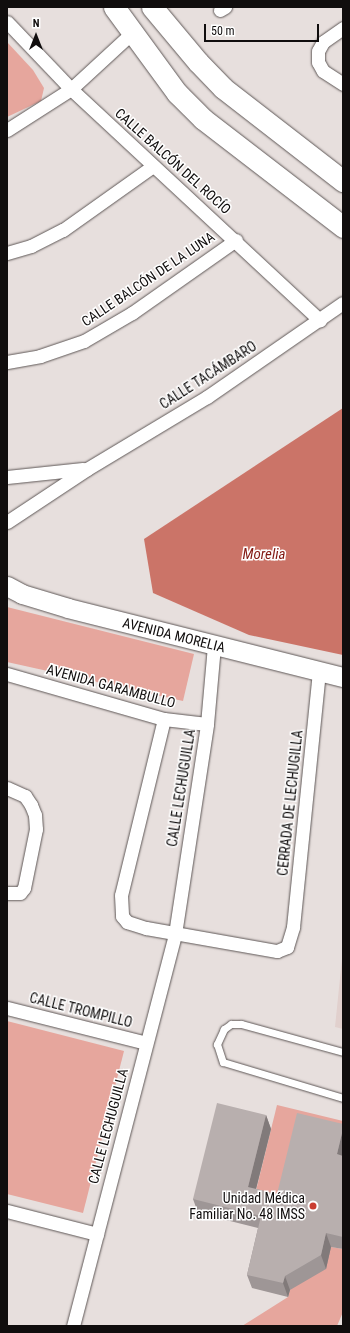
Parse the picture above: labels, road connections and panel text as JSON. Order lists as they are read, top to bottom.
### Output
{
  "streets": {
    "main road": ["AVENIDA MORELIA"],
    "street": [
      "CALLE BALCÓN DEL ROCÍO",
      "CALLE BALCÓN DE LA LUNA",
      "CALLE TACÁMBARO",
      "AVENIDA GARAMBULLO",
      "CALLE LECHUGUILLA",
      "CERRADA DE LECHUGILLA",
      "CALLE TROMPILLO"
    ]
  },
  "crossings": [
    ["CALLE BALCÓN DEL ROCÍO", "CALLE BALCÓN DE LA LUNA"],
    ["CALLE BALCÓN DEL ROCÍO", "CALLE TACÁMBARO"],
    ["AVENIDA MORELIA", "CALLE LECHUGUILLA"],
    ["AVENIDA MORELIA", "CERRADA DE LECHUGILLA"],
    ["AVENIDA GARAMBULLO", "CALLE LECHUGUILLA"],
    ["CALLE LECHUGUILLA", "CERRADA DE LECHUGILLA"],
    ["CALLE LECHUGUILLA", "CALLE TROMPILLO"]
  ],
  "water": ["Morelia"],
  "places": ["Unidad Médica Familiar No. 48 IMSS"],
  "scale_bar": "50 m",
  "north": "top"
}
